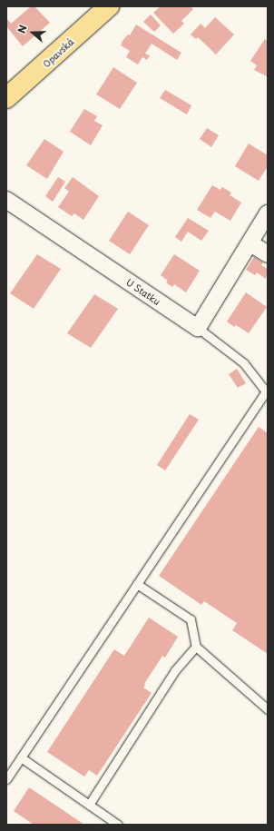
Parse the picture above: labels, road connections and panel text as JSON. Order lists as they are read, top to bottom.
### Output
{
  "streets": {
    "main road": ["Opavská"],
    "street": ["U Statku"]
  },
  "north": "left"
}
